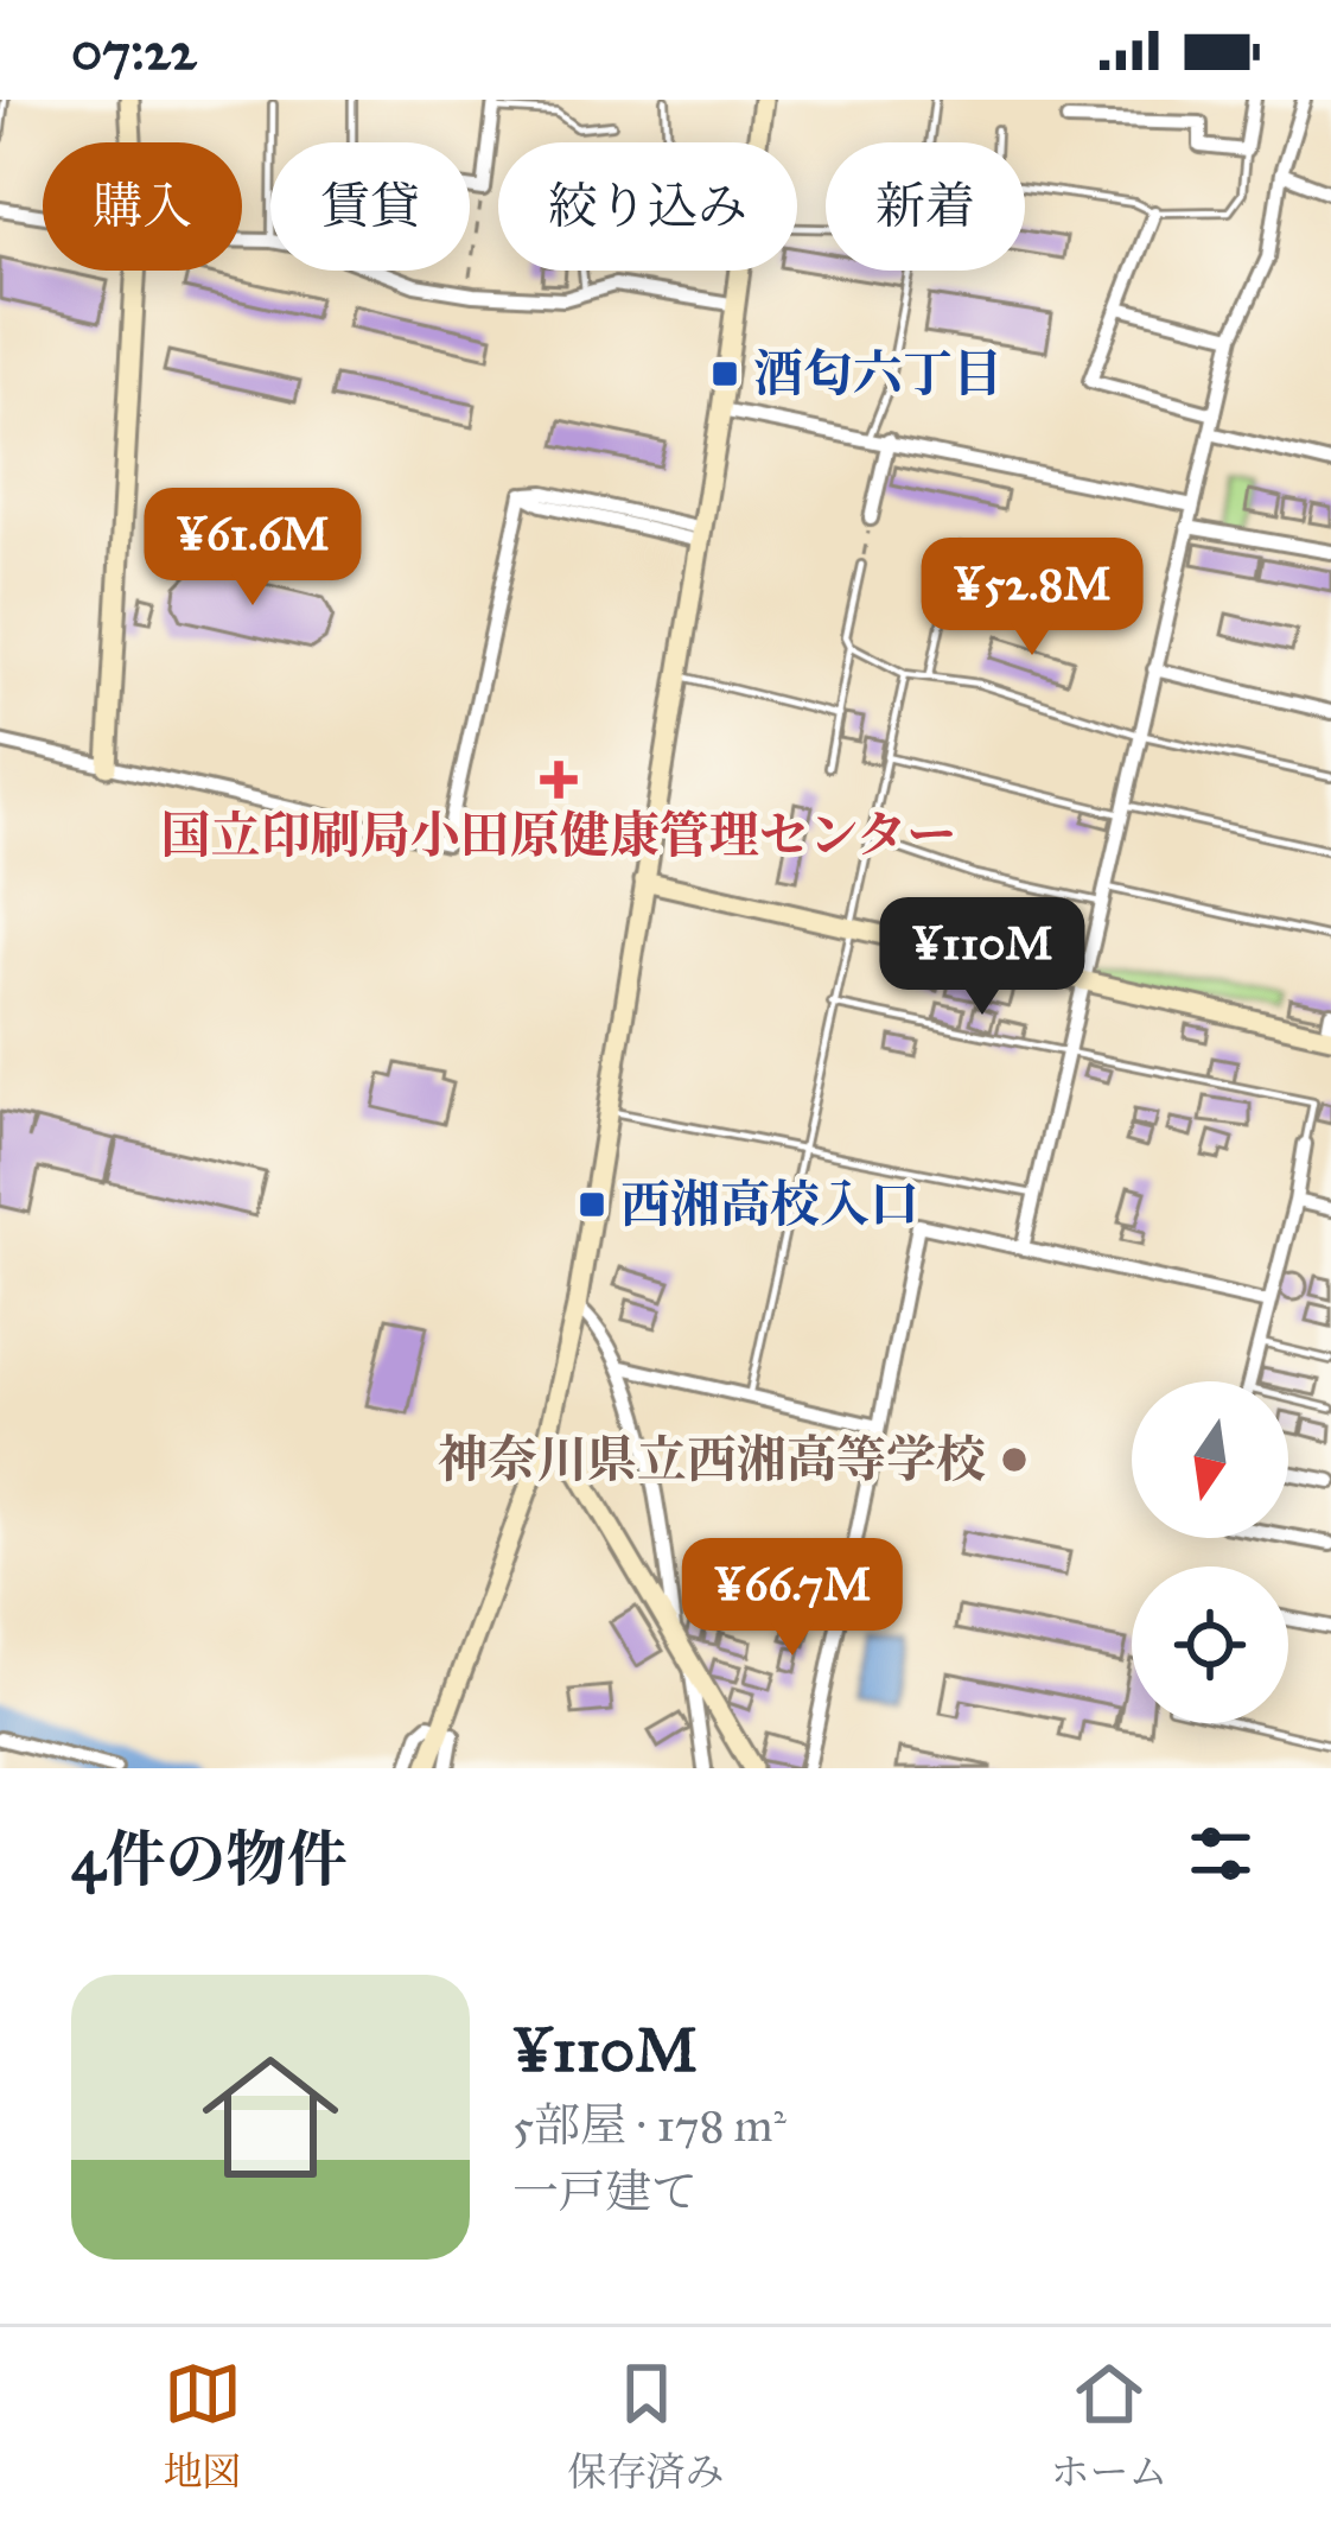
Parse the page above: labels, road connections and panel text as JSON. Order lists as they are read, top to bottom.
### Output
{
  "places": {
    "transit": ["酒匂六丁目", "西湘高校入口"],
    "health": ["国立印刷局小田原健康管理センター"],
    "other": ["神奈川県立西湘高等学校"]
  },
  "north": "bottom",
  "page": {
    "status": "07:22",
    "chip": [
      "購入",
      "賃貸",
      "絞り込み",
      "新着"
    ],
    "price": [
      "¥61.6M",
      "¥52.8M",
      "¥110M",
      "¥66.7M"
    ],
    "heading": "4件の物件",
    "list": [
      {
        "name": "¥110M",
        "note": "5部屋 · 178 m² · 一戸建て"
      }
    ],
    "tabs": ["地図", "保存済み", "ホーム"]
  }
}
